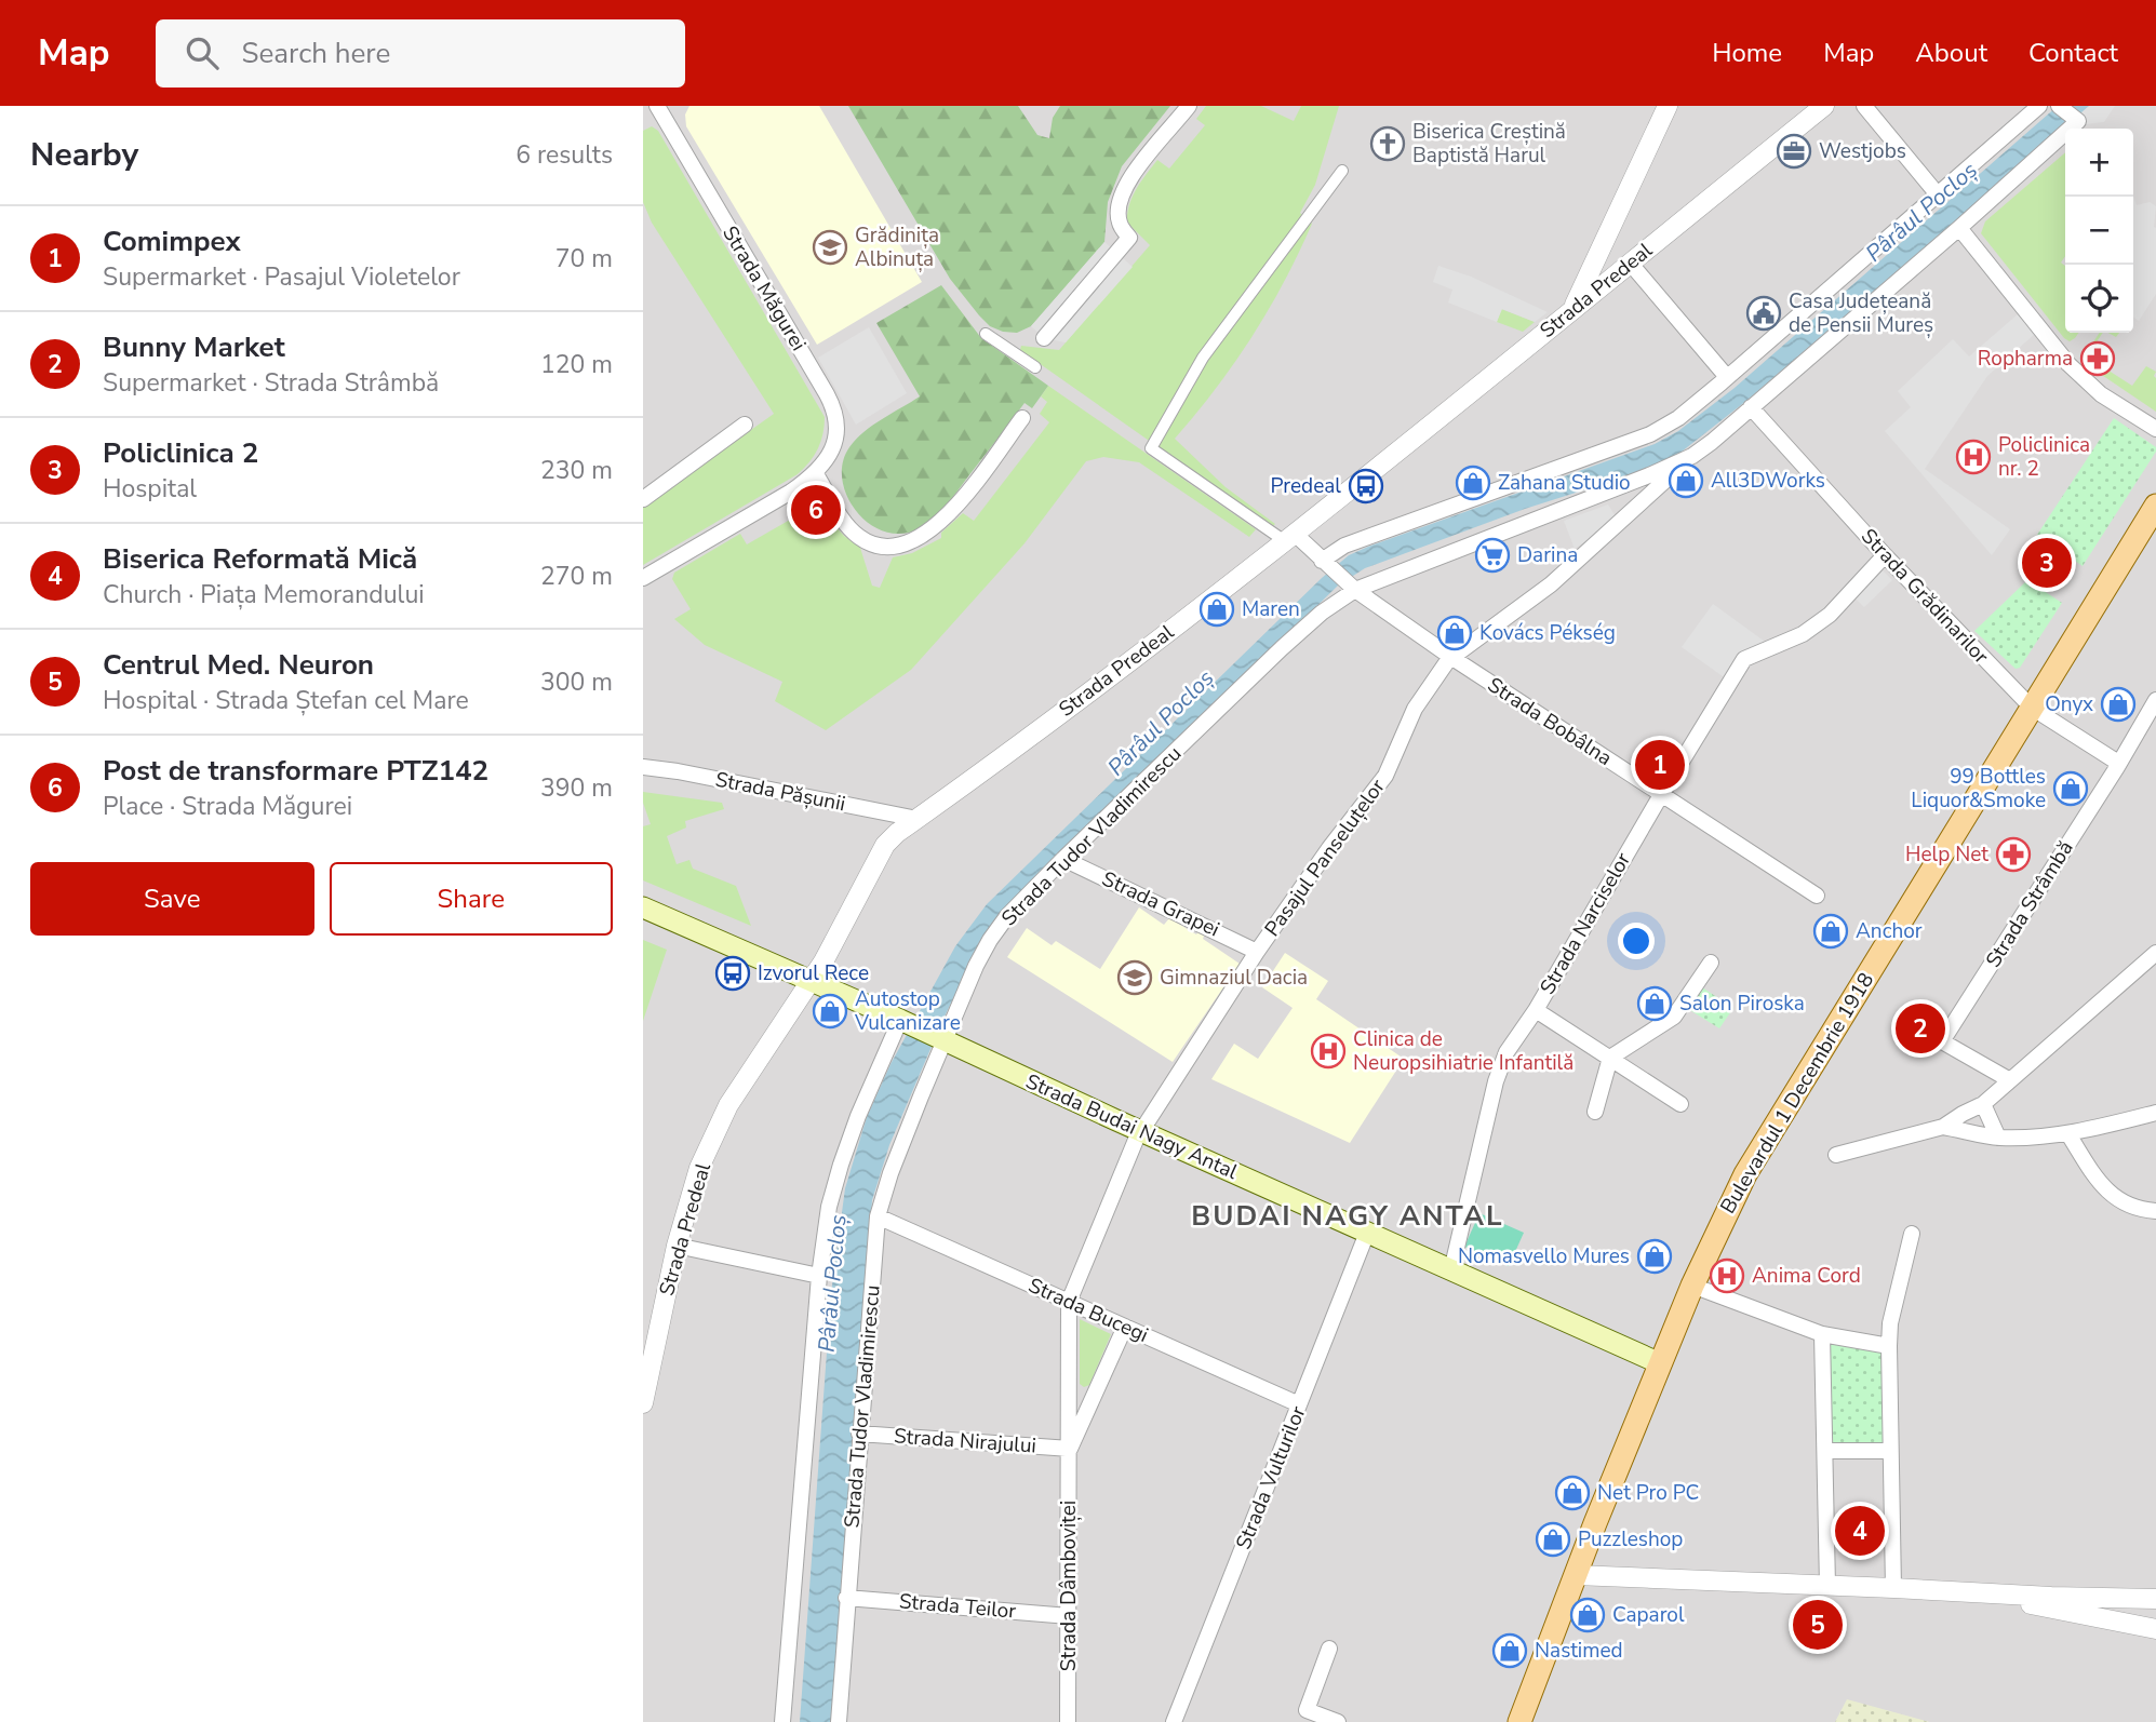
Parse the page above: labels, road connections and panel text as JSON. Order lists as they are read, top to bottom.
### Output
{
  "streets": {
    "main road": ["Bulevardul 1 Decembrie 1918", "Strada Budai Nagy Antal"],
    "street": [
      "Strada Măgurei",
      "Strada Predeal",
      "Strada Grădinarilor",
      "Strada Bobâlna",
      "Strada Pășunii",
      "Strada Tudor Vladimirescu",
      "Pasajul Panseluțelor",
      "Strada Grapei",
      "Strada Strâmbă",
      "Strada Narciselor",
      "Strada Bucegi",
      "Strada Nirajului",
      "Strada Vulturilor",
      "Strada Dâmboviței",
      "Strada Teilor"
    ]
  },
  "crossings": [
    ["Strada Predeal", "Strada Bobâlna"],
    ["Strada Predeal", "Strada Pășunii"],
    ["Strada Predeal", "Strada Budai Nagy Antal"],
    ["Strada Grădinarilor", "Strada Tudor Vladimirescu"],
    ["Strada Grădinarilor", "Strada Strâmbă"],
    ["Strada Grădinarilor", "Strada Narciselor"],
    ["Strada Grădinarilor", "Bulevardul 1 Decembrie 1918"],
    ["Strada Bobâlna", "Strada Tudor Vladimirescu"],
    ["Strada Bobâlna", "Pasajul Panseluțelor"],
    ["Strada Bobâlna", "Strada Narciselor"],
    ["Strada Tudor Vladimirescu", "Pasajul Panseluțelor"],
    ["Strada Tudor Vladimirescu", "Strada Grapei"],
    ["Strada Tudor Vladimirescu", "Strada Budai Nagy Antal"],
    ["Strada Tudor Vladimirescu", "Strada Bucegi"],
    ["Strada Tudor Vladimirescu", "Strada Nirajului"],
    ["Strada Tudor Vladimirescu", "Strada Teilor"],
    ["Pasajul Panseluțelor", "Strada Grapei"],
    ["Pasajul Panseluțelor", "Strada Budai Nagy Antal"],
    ["Pasajul Panseluțelor", "Strada Dâmboviței"],
    ["Strada Narciselor", "Strada Budai Nagy Antal"],
    ["Bulevardul 1 Decembrie 1918", "Strada Budai Nagy Antal"],
    ["Strada Budai Nagy Antal", "Strada Vulturilor"],
    ["Strada Budai Nagy Antal", "Strada Dâmboviței"],
    ["Strada Bucegi", "Strada Vulturilor"],
    ["Strada Bucegi", "Strada Dâmboviței"],
    ["Strada Nirajului", "Strada Dâmboviței"],
    ["Strada Dâmboviței", "Strada Teilor"]
  ],
  "districts": ["BUDAI NAGY ANTAL"],
  "water": ["Pârâul Pocloș"],
  "places": {
    "church": ["Biserica Creștină Baptistă Harul"],
    "office": ["Westjobs"],
    "school or university": ["Grădinița Albinuța", "Gimnaziul Dacia"],
    "public building": ["Casa Județeană de Pensii Mureș"],
    "pharmacy": ["Ropharma", "Help Net"],
    "hospital": ["Policlinica nr. 2", "Clinica de Neuropsihiatrie Infantilă", "Anima Cord"],
    "shop": [
      "All3DWorks",
      "Zahana Studio",
      "Maren",
      "Kovács Pékség",
      "Onyx",
      "99 Bottles Liquor&Smoke",
      "Anchor",
      "Salon Piroska",
      "Autostop Vulcanizare",
      "Nomasvello Mures",
      "Net Pro PC",
      "Puzzleshop",
      "Caparol",
      "Nastimed"
    ],
    "bus stop": ["Predeal", "Izvorul Rece"],
    "supermarket": ["Darina"]
  },
  "page": {
    "header": "Map",
    "search": "Search here",
    "nav": [
      "Home",
      "Map",
      "About",
      "Contact"
    ],
    "heading": ["Nearby", "6 results"],
    "map_buttons": ["+", "−"],
    "list": [
      {
        "mark": "1",
        "name": "Comimpex",
        "note": "Supermarket · Pasajul Violetelor",
        "value": "70 m"
      },
      {
        "mark": "2",
        "name": "Bunny Market",
        "note": "Supermarket · Strada Strâmbă",
        "value": "120 m"
      },
      {
        "mark": "3",
        "name": "Policlinica 2",
        "note": "Hospital",
        "value": "230 m"
      },
      {
        "mark": "4",
        "name": "Biserica Reformată Mică",
        "note": "Church · Piața Memorandului",
        "value": "270 m"
      },
      {
        "mark": "5",
        "name": "Centrul Med. Neuron",
        "note": "Hospital · Strada Ștefan cel Mare",
        "value": "300 m"
      },
      {
        "mark": "6",
        "name": "Post de transformare PTZ142",
        "note": "Place · Strada Măgurei",
        "value": "390 m"
      }
    ],
    "pins": [
      "6",
      "3",
      "1",
      "2",
      "4",
      "5"
    ],
    "buttons": ["Save", "Share"]
  }
}
